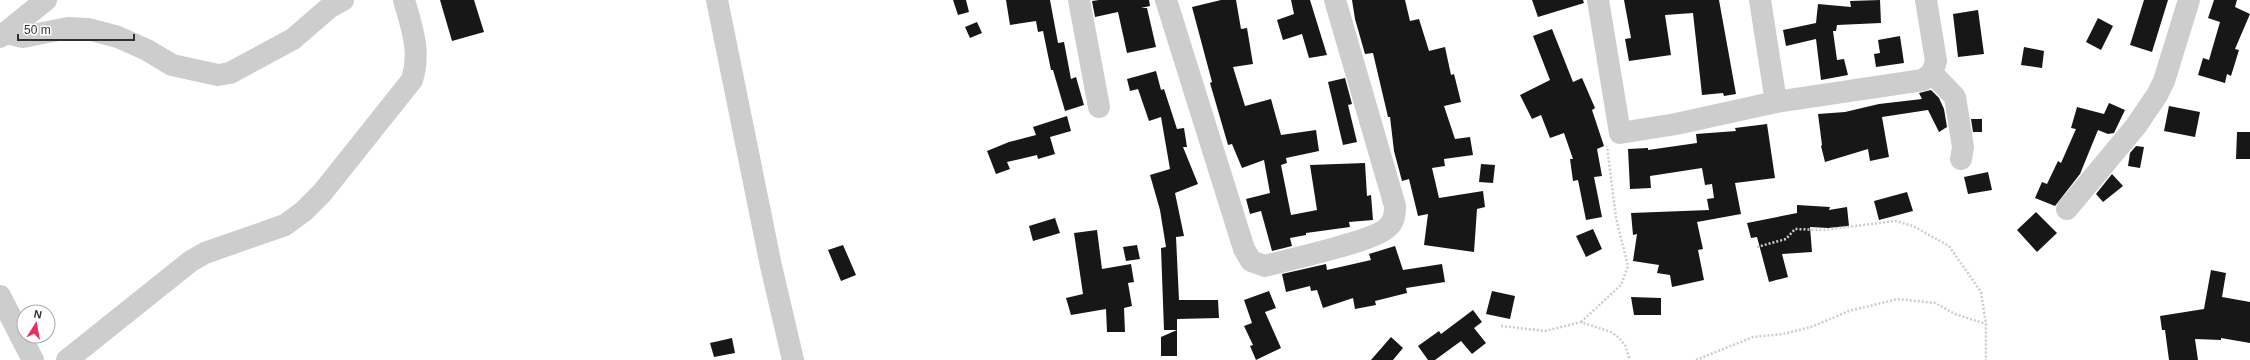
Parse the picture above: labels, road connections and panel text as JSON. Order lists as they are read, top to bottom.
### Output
{
  "scale_bar": "50 m",
  "north": "top"
}
